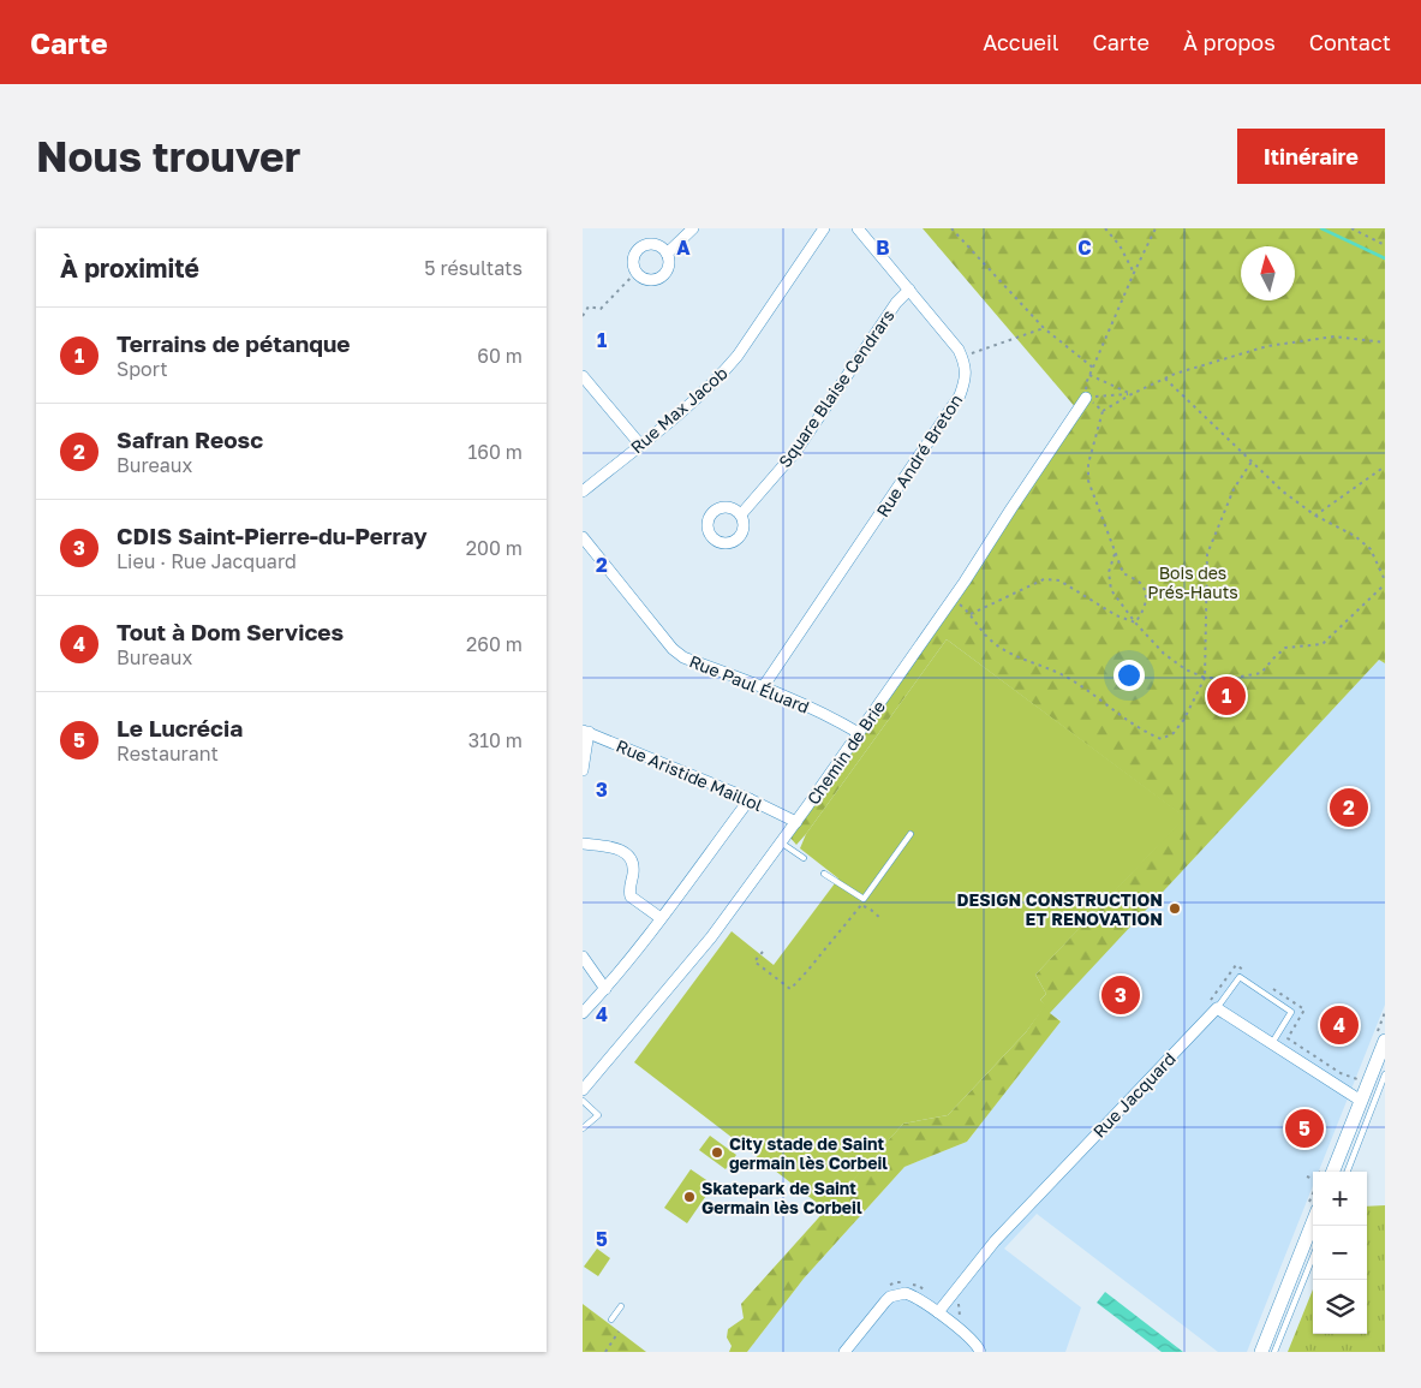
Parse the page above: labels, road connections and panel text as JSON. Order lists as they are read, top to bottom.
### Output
{
  "streets": {
    "street": [
      "Square Blaise Cendrars",
      "Rue Max Jacob",
      "Rue André Breton",
      "Rue Paul Éluard",
      "Chemin de Brie",
      "Rue Aristide Maillol",
      "Rue Jacquard"
    ]
  },
  "crossings": [
    ["Square Blaise Cendrars", "Rue André Breton"],
    ["Rue André Breton", "Rue Paul Éluard"],
    ["Rue Paul Éluard", "Chemin de Brie"],
    ["Chemin de Brie", "Rue Aristide Maillol"]
  ],
  "parks": ["Bois des Prés-Hauts"],
  "places": ["DESIGN CONSTRUCTION ET RENOVATION", "City stade de Saint germain lès Corbeil", "Skatepark de Saint Germain lès Corbeil"],
  "north": "top",
  "page": {
    "header": "Carte",
    "nav": [
      "Accueil",
      "Carte",
      "À propos",
      "Contact"
    ],
    "buttons": "Itinéraire",
    "title": "Nous trouver",
    "heading": ["À proximité", "5 résultats"],
    "list": [
      {
        "mark": "1",
        "name": "Terrains de pétanque",
        "note": "Sport",
        "value": "60 m"
      },
      {
        "mark": "2",
        "name": "Safran Reosc",
        "note": "Bureaux",
        "value": "160 m"
      },
      {
        "mark": "3",
        "name": "CDIS Saint-Pierre-du-Perray",
        "note": "Lieu · Rue Jacquard",
        "value": "200 m"
      },
      {
        "mark": "4",
        "name": "Tout à Dom Services",
        "note": "Bureaux",
        "value": "260 m"
      },
      {
        "mark": "5",
        "name": "Le Lucrécia",
        "note": "Restaurant",
        "value": "310 m"
      }
    ],
    "pins": [
      "1",
      "2",
      "3",
      "4",
      "5"
    ],
    "map_buttons": ["+", "−"]
  },
  "grid": {
    "columns": ["A", "B", "C"],
    "rows": [
      "1",
      "2",
      "3",
      "4",
      "5"
    ]
  }
}
